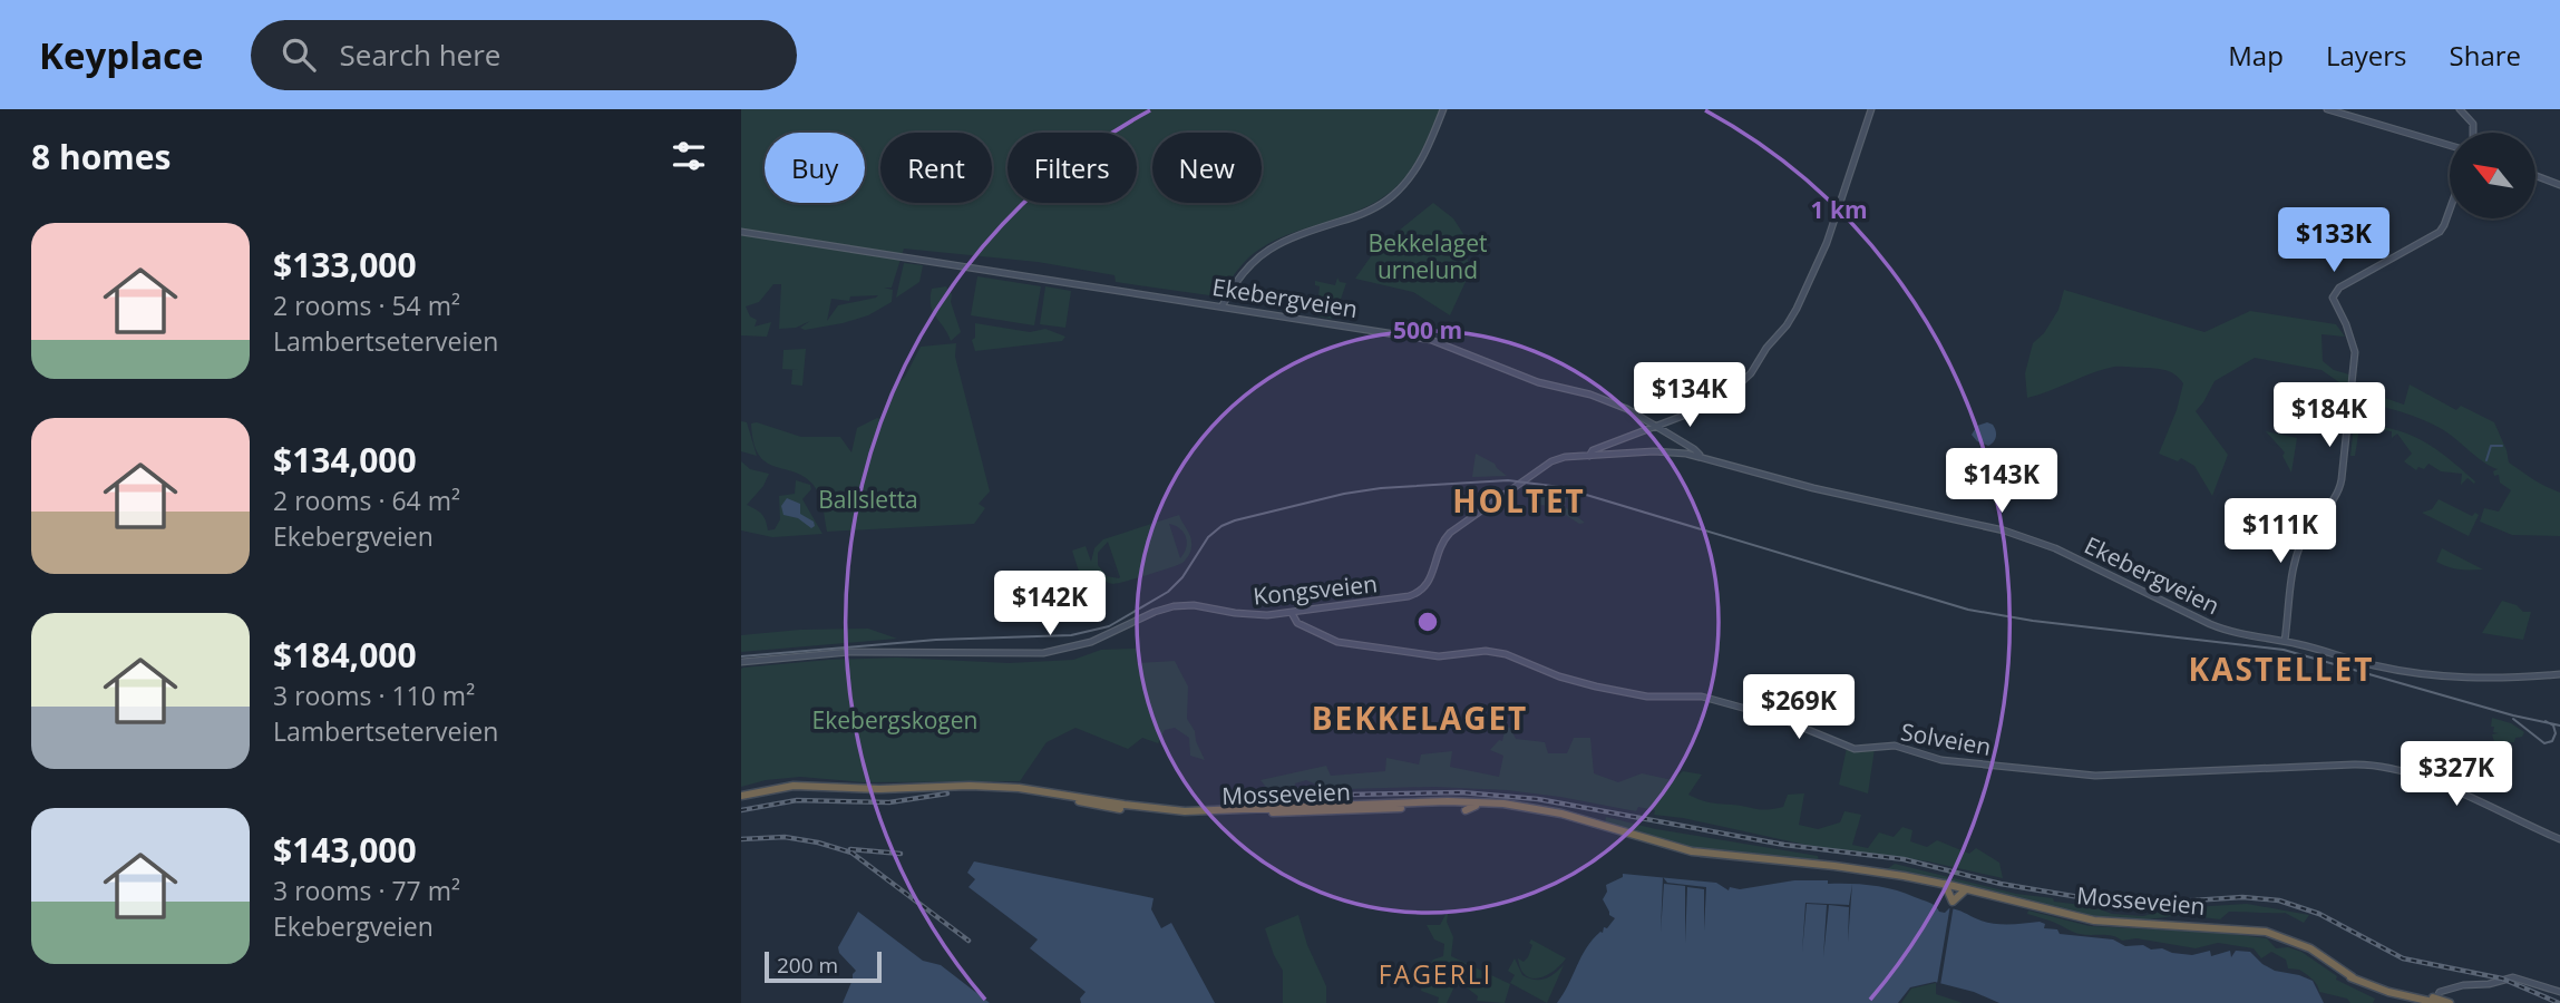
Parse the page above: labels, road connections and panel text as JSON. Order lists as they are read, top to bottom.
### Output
{
  "streets": {
    "highway": ["Mosseveien"],
    "street": ["Ekebergveien", "Kongsveien", "Solveien"]
  },
  "crossings": [
    ["Ekebergveien", "Kongsveien"],
    ["Kongsveien", "Solveien"]
  ],
  "districts": [
    "HOLTET",
    "KASTELLET",
    "BEKKELAGET",
    "FAGERLI"
  ],
  "parks": ["Bekkelaget urnelund", "Ballsletta", "Ekebergskogen"],
  "scale_bar": "200 m",
  "north": "top left",
  "page": {
    "header": "Keyplace",
    "search": "Search here",
    "nav": ["Map", "Layers", "Share"],
    "heading": "8 homes",
    "chip": [
      "Buy",
      "Rent",
      "Filters",
      "New"
    ],
    "list": [
      {
        "name": "$133,000",
        "note": "2 rooms · 54 m² · Lambertseterveien"
      },
      {
        "name": "$134,000",
        "note": "2 rooms · 64 m² · Ekebergveien"
      },
      {
        "name": "$184,000",
        "note": "3 rooms · 110 m² · Lambertseterveien"
      },
      {
        "name": "$143,000",
        "note": "3 rooms · 77 m² · Ekebergveien"
      }
    ],
    "price": [
      "$133K",
      "$134K",
      "$184K",
      "$143K",
      "$111K",
      "$142K",
      "$269K",
      "$327K"
    ],
    "scale": "200 m"
  },
  "rings": ["1 km", "500 m"]
}
